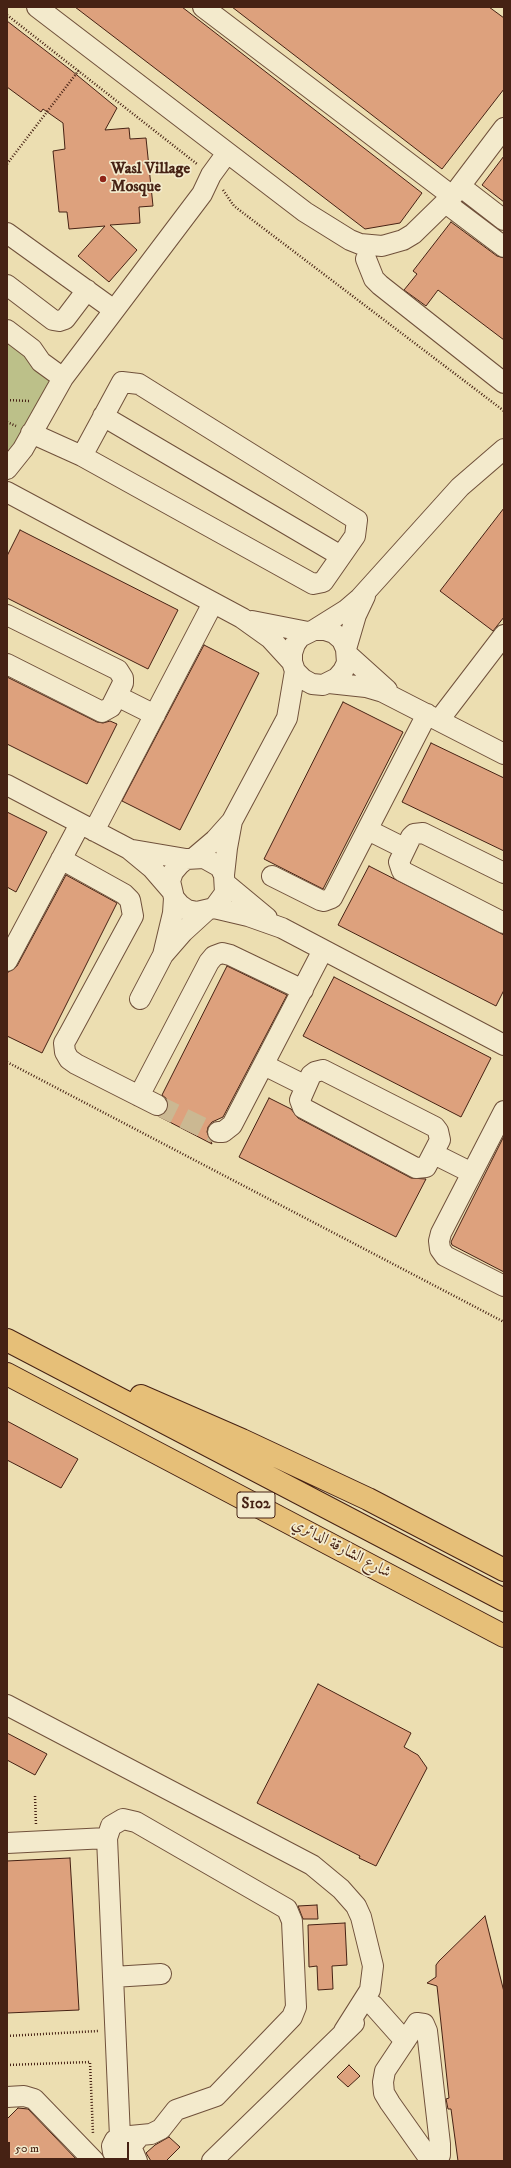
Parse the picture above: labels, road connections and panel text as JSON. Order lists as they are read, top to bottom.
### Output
{
  "streets": {
    "highway": ["S102", "شارع الشارقة الدائري"]
  },
  "places": ["Wasl Village Mosque"],
  "scale_bar": "50 m"
}
